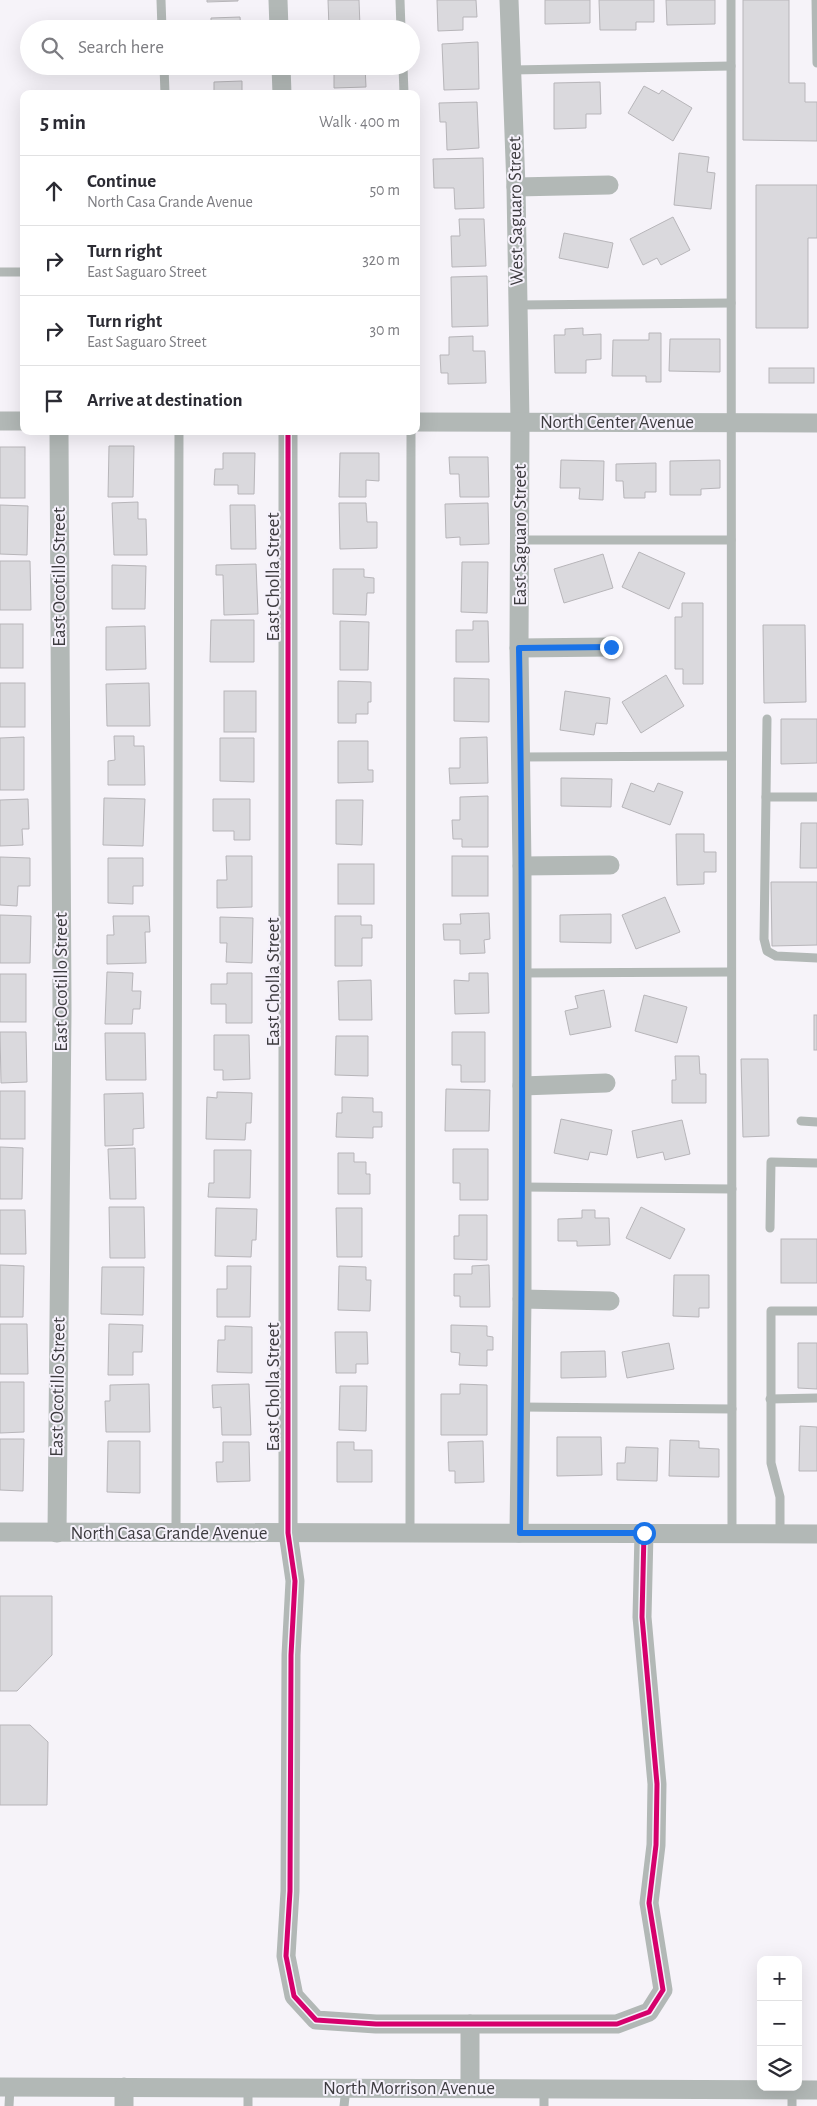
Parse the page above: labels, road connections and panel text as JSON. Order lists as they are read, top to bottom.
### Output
{
  "streets": {
    "street": [
      "West Saguaro Street",
      "North Center Avenue",
      "East Saguaro Street",
      "East Ocotillo Street",
      "East Cholla Street",
      "North Casa Grande Avenue",
      "North Morrison Avenue"
    ]
  },
  "crossings": [
    ["West Saguaro Street", "North Center Avenue"],
    ["West Saguaro Street", "East Saguaro Street"],
    ["North Center Avenue", "East Saguaro Street"],
    ["East Saguaro Street", "North Casa Grande Avenue"],
    ["East Ocotillo Street", "North Casa Grande Avenue"],
    ["East Cholla Street", "North Casa Grande Avenue"]
  ],
  "page": {
    "search": "Search here",
    "heading": ["5 min", "Walk · 400 m"],
    "list": [
      ["Continue", "North Casa Grande Avenue", "50 m"],
      ["Turn right", "East Saguaro Street", "320 m"],
      ["Turn right", "East Saguaro Street", "30 m"],
      "Arrive at destination"
    ],
    "map_buttons": ["+", "−"]
  }
}
